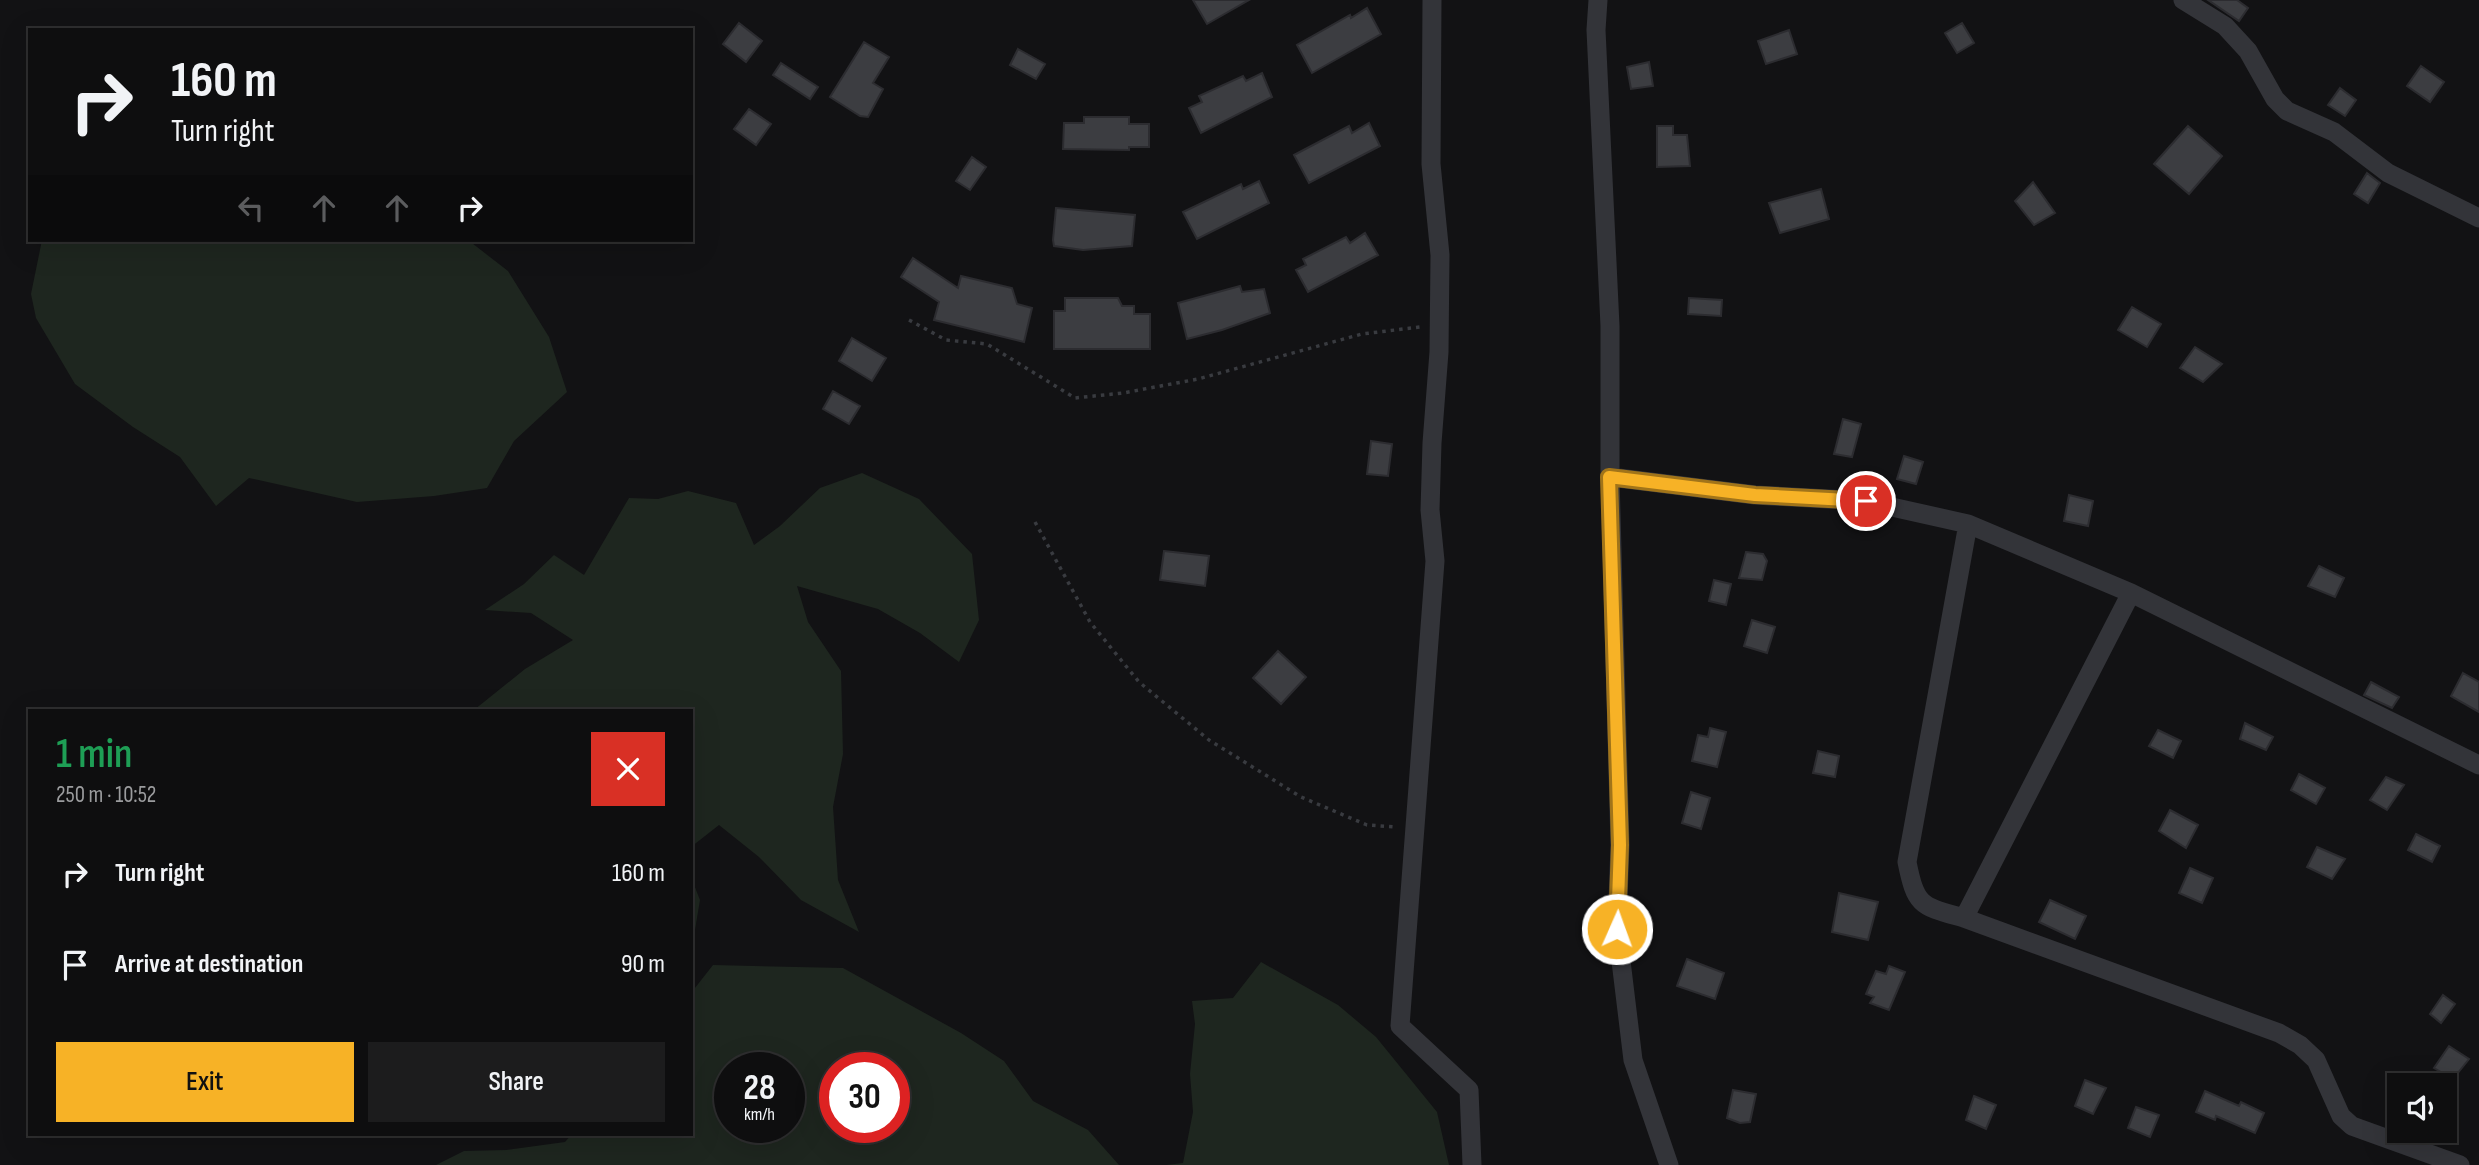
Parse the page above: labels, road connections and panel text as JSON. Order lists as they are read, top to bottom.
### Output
{
  "page": {
    "turn": ["160 m", "Turn right"],
    "heading": ["1 min", "250 m · 10:52"],
    "list": [
      {
        "name": "Turn right",
        "value": "160 m"
      },
      {
        "name": "Arrive at destination",
        "value": "90 m"
      }
    ],
    "buttons": ["Exit", "Share"],
    "speed": "28 km/h",
    "limit": "30"
  }
}
